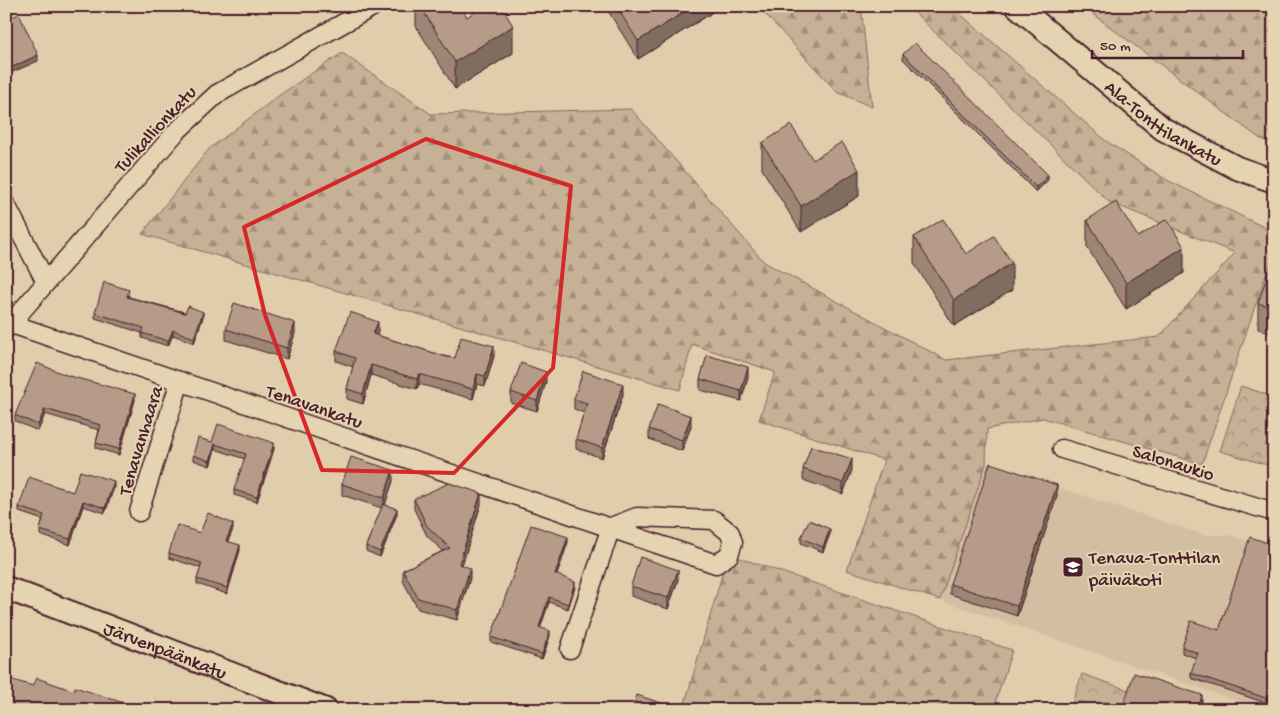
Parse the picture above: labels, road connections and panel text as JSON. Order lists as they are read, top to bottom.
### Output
{
  "streets": {
    "street": [
      "Ala-Tonttilankatu",
      "Tulikallionkatu",
      "Tenavankatu",
      "Tenavanhaara",
      "Salonaukio",
      "Järvenpäänkatu"
    ]
  },
  "crossings": [
    ["Tulikallionkatu", "Tenavankatu"],
    ["Tenavankatu", "Tenavanhaara"]
  ],
  "places": {
    "school or university": ["Tenava-Tonttilan päiväkoti"]
  },
  "scale_bar": "50 m"
}
